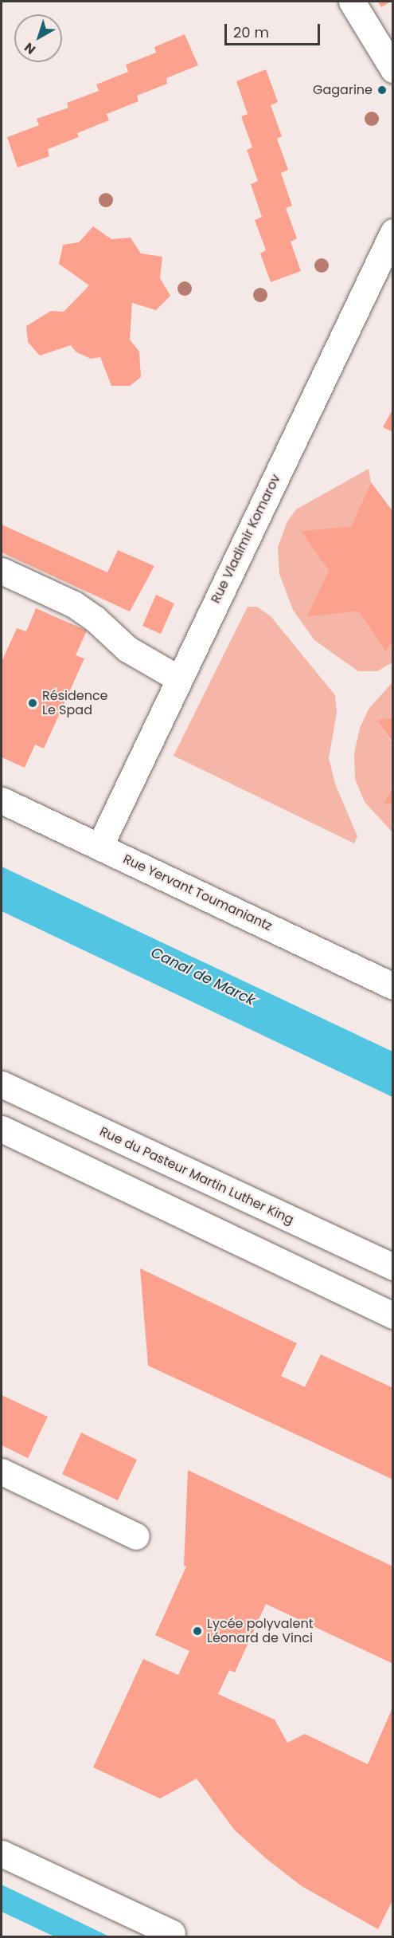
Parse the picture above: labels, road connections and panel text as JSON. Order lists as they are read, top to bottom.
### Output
{
  "streets": {
    "street": ["Rue Vladimir Komarov", "Rue Yervant Toumaniantz", "Rue du Pasteur Martin Luther King"]
  },
  "crossings": [
    ["Rue Vladimir Komarov", "Rue Yervant Toumaniantz"]
  ],
  "water": ["Canal de Marck"],
  "places": ["Gagarine", "Résidence Le Spad", "Lycée polyvalent Léonard de Vinci"],
  "scale_bar": "20 m",
  "north": "bottom left"
}
